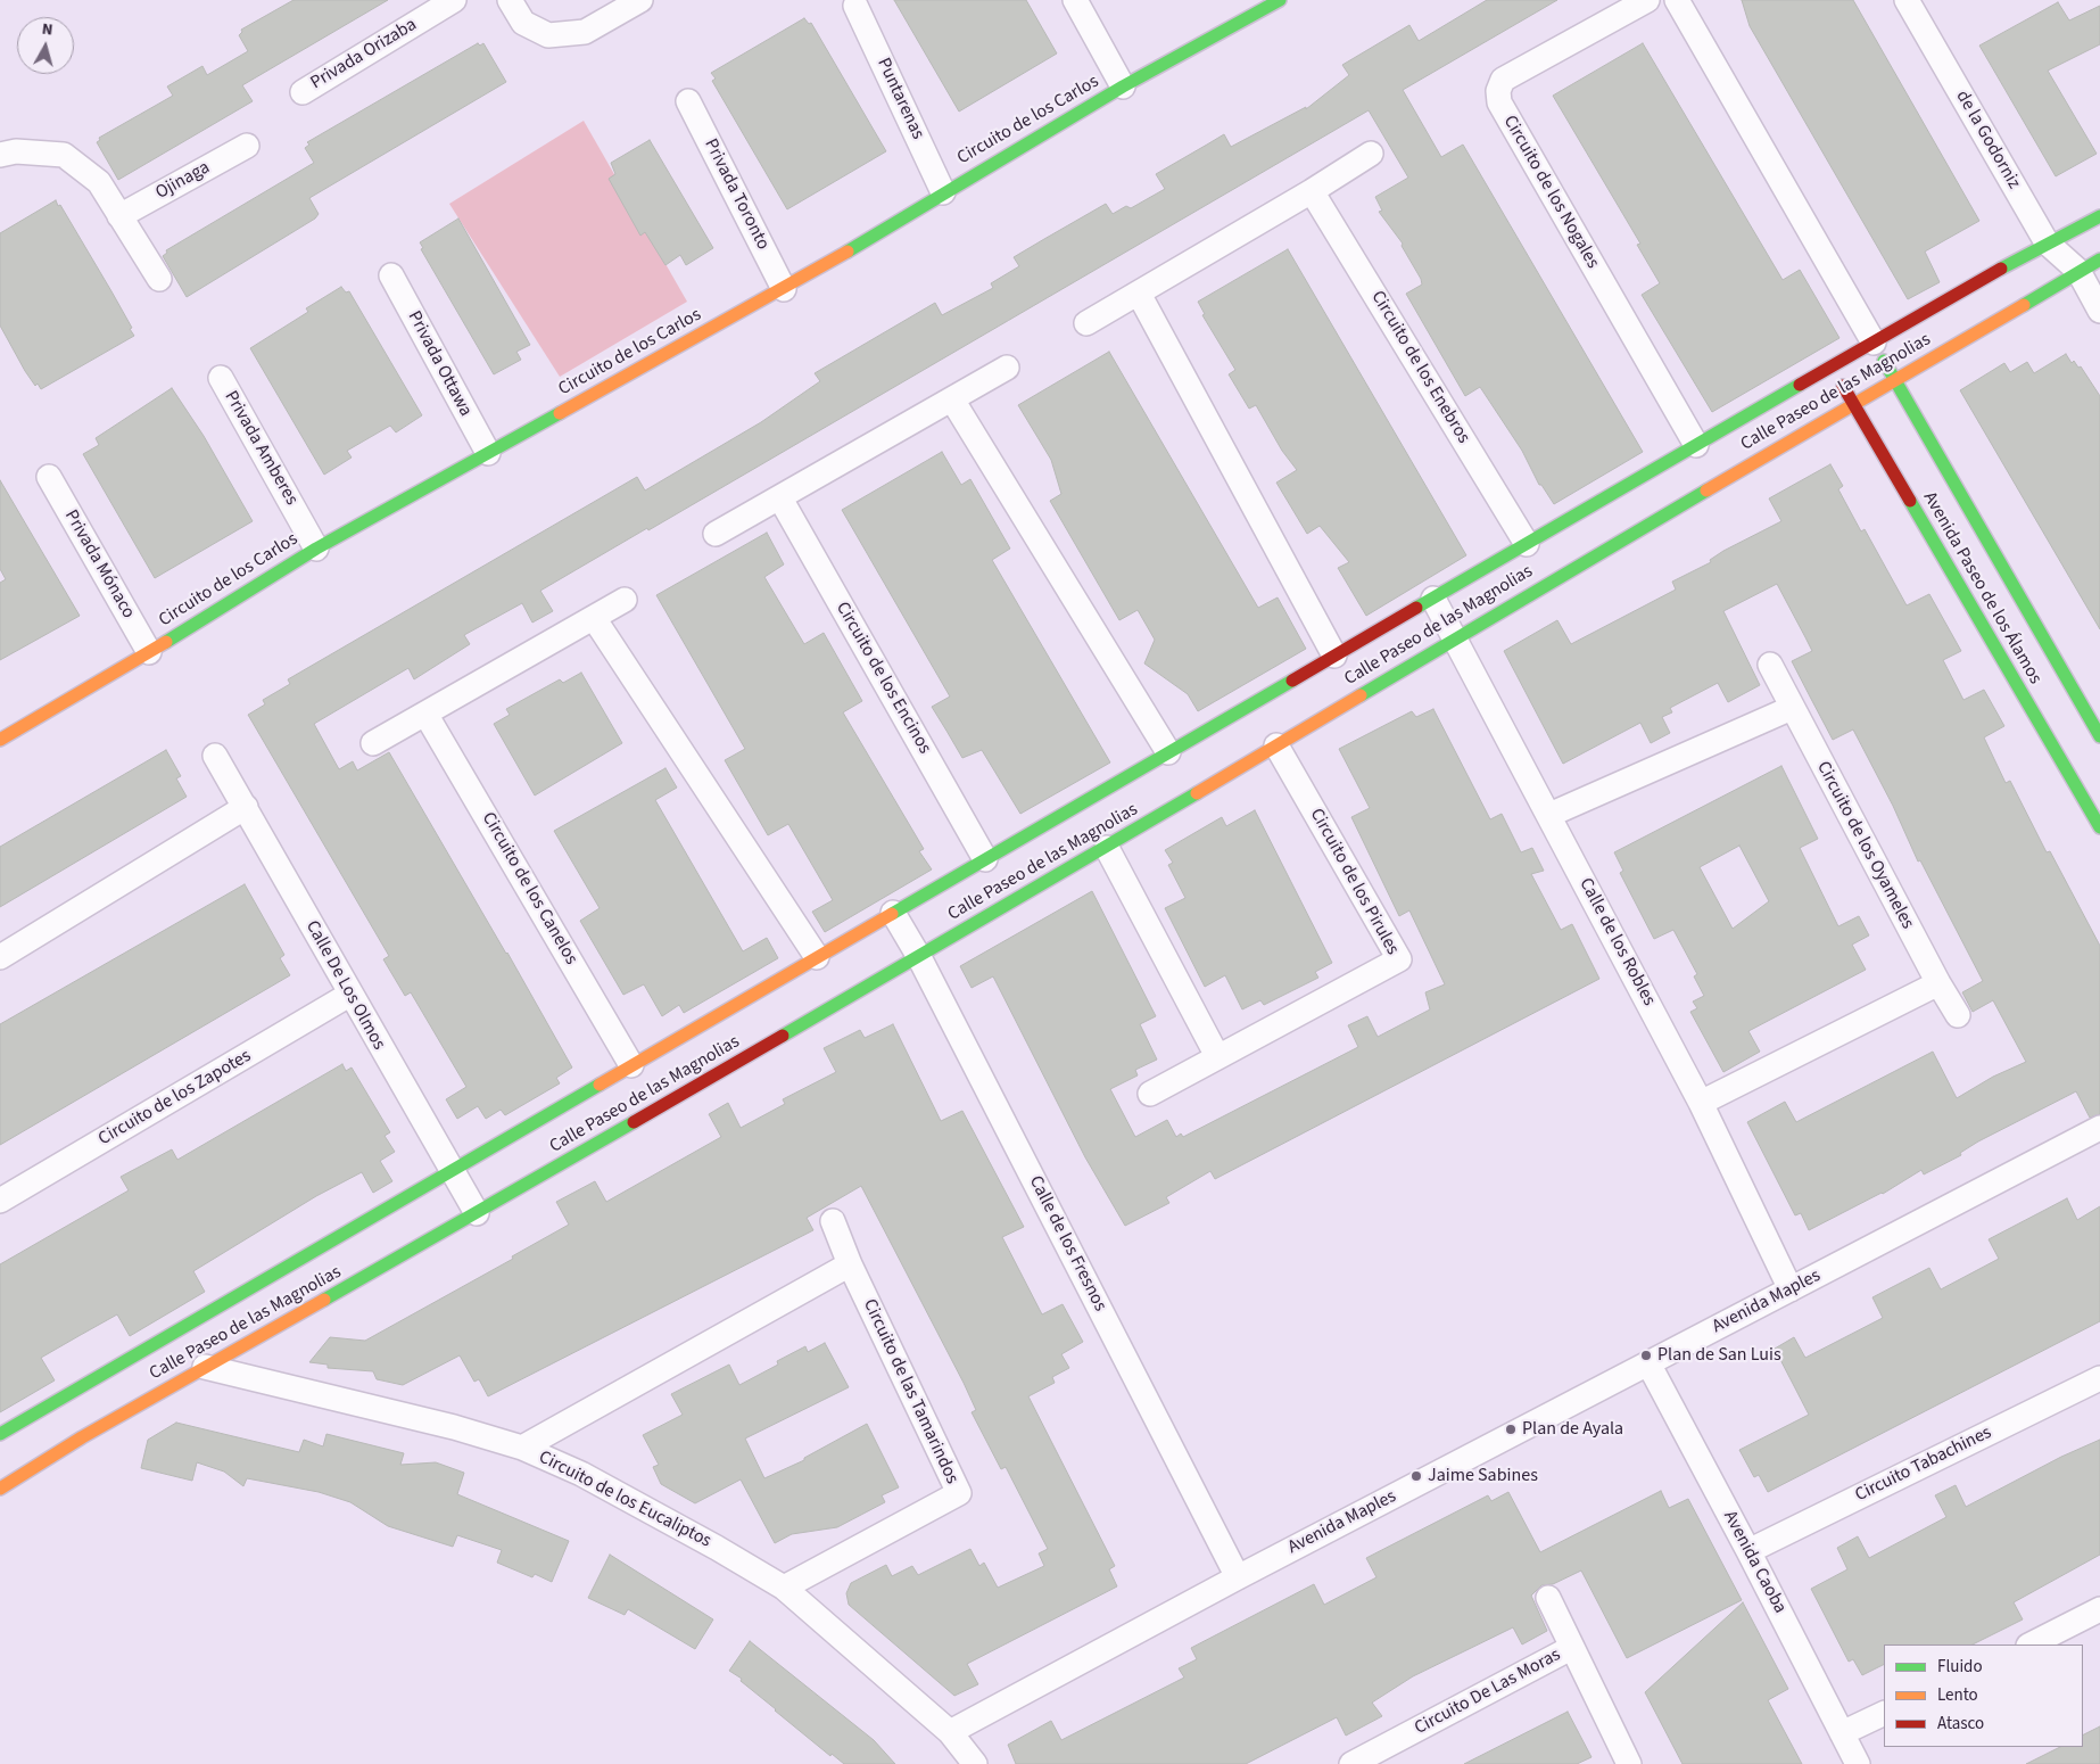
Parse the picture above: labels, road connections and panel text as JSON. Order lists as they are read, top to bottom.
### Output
{
  "streets": {
    "street": [
      "Privada Orizaba",
      "Puntarenas",
      "Circuito de los Carlos",
      "de la Godorniz",
      "Ojinaga",
      "Circuito de los Nogales",
      "Privada Toronto",
      "Privada Ottawa",
      "Circuito de los Enebros",
      "Calle Paseo de las Magnolias",
      "Privada Amberes",
      "Privada Mónaco",
      "Avenida Paseo de los Álamos",
      "Circuito de los Encinos",
      "Circuito de los Oyameles",
      "Circuito de los Pirules",
      "Circuito de los Canelos",
      "Calle de los Robles",
      "Calle De Los Olmos",
      "Circuito de los Zapotes",
      "Calle de los Fresnos",
      "Avenida Maples",
      "Circuito de las Tamarindos",
      "Circuito Tabachines",
      "Circuito de los Eucaliptos",
      "Avenida Caoba",
      "Circuito De Las Moras"
    ]
  },
  "crossings": [
    ["Puntarenas", "Circuito de los Carlos"],
    ["Circuito de los Carlos", "Privada Toronto"],
    ["Circuito de los Carlos", "Privada Ottawa"],
    ["Circuito de los Carlos", "Privada Amberes"],
    ["Circuito de los Carlos", "Privada Mónaco"],
    ["de la Godorniz", "Calle Paseo de las Magnolias"],
    ["Circuito de los Nogales", "Calle Paseo de las Magnolias"],
    ["Circuito de los Enebros", "Calle Paseo de las Magnolias"],
    ["Calle Paseo de las Magnolias", "Avenida Paseo de los Álamos"],
    ["Calle Paseo de las Magnolias", "Circuito de los Encinos"],
    ["Calle Paseo de las Magnolias", "Circuito de los Pirules"],
    ["Calle Paseo de las Magnolias", "Circuito de los Canelos"],
    ["Calle Paseo de las Magnolias", "Calle de los Robles"],
    ["Calle Paseo de las Magnolias", "Calle De Los Olmos"],
    ["Calle Paseo de las Magnolias", "Calle de los Fresnos"],
    ["Calle Paseo de las Magnolias", "Circuito de los Eucaliptos"],
    ["Calle de los Robles", "Avenida Maples"],
    ["Calle De Los Olmos", "Circuito de los Zapotes"],
    ["Calle de los Fresnos", "Avenida Maples"],
    ["Avenida Maples", "Circuito de los Eucaliptos"],
    ["Avenida Maples", "Avenida Caoba"],
    ["Circuito de las Tamarindos", "Circuito de los Eucaliptos"],
    ["Circuito Tabachines", "Avenida Caoba"]
  ],
  "places": ["Plan de San Luis", "Plan de Ayala", "Jaime Sabines"],
  "legend": ["Fluido", "Lento", "Atasco"],
  "north": "top"
}
